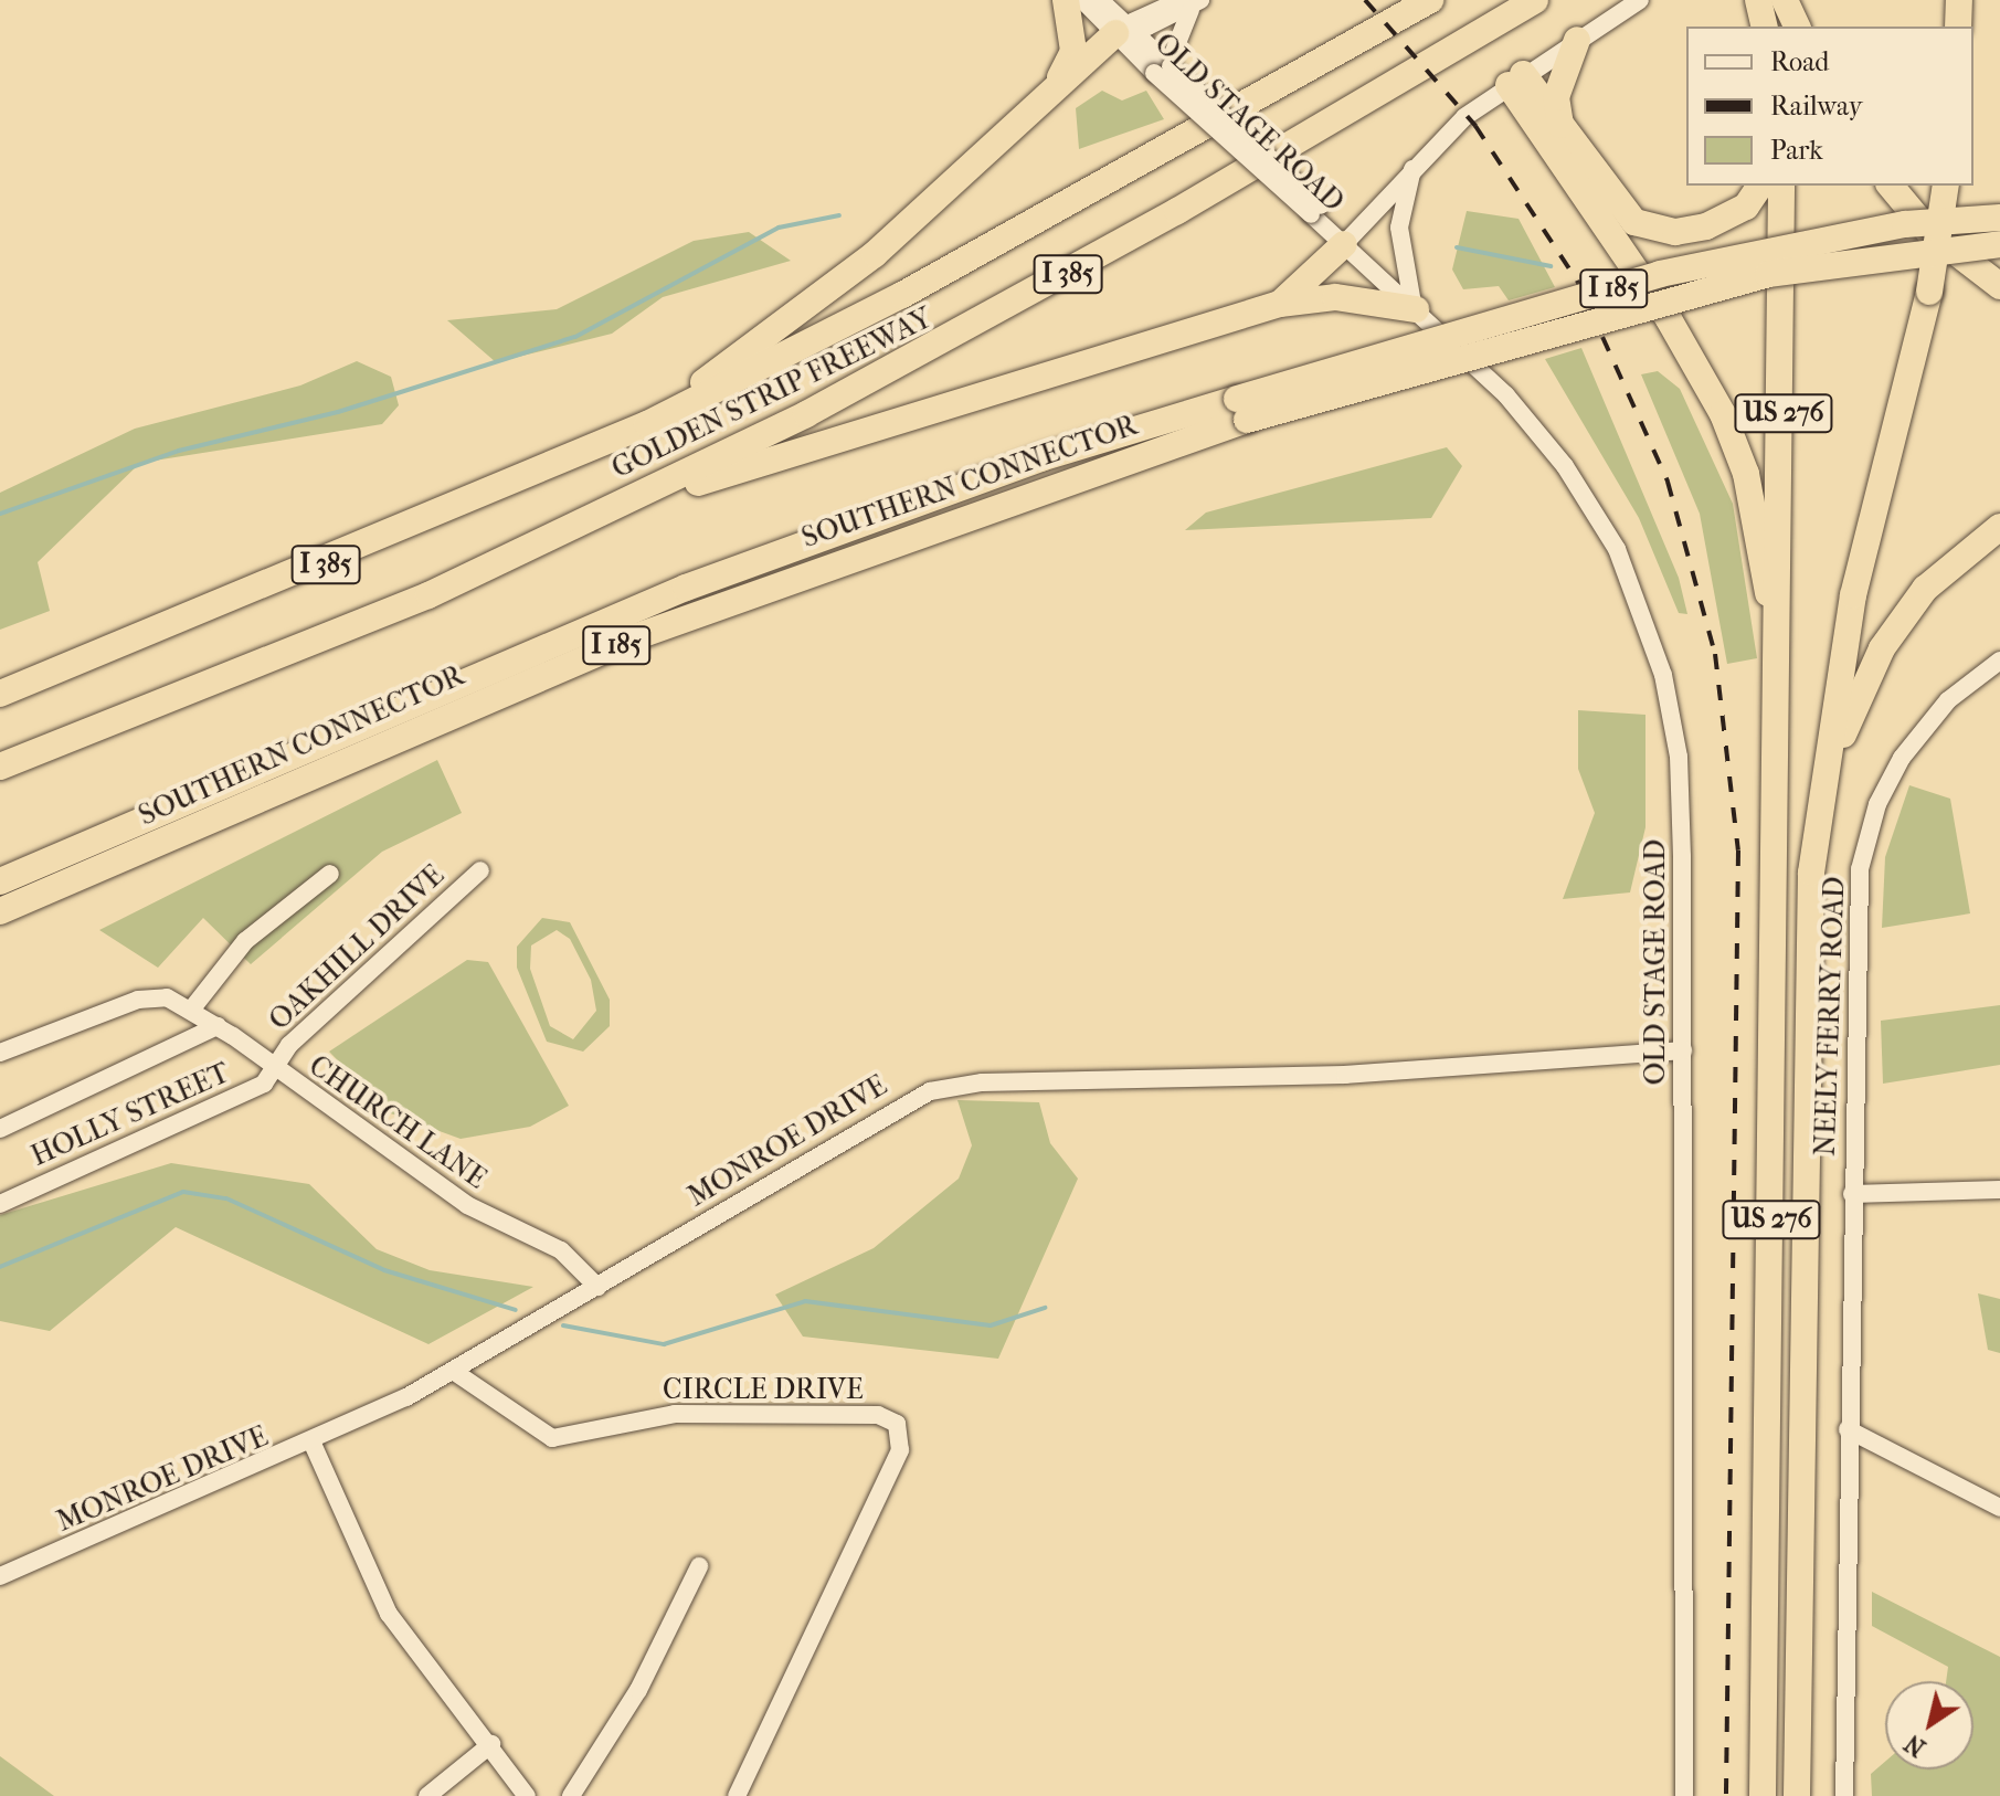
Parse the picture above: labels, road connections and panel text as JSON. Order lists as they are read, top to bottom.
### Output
{
  "streets": {
    "highway": [
      "I 385",
      "I 185",
      "GOLDEN STRIP FREEWAY",
      "US 276",
      "SOUTHERN CONNECTOR"
    ],
    "street": [
      "OLD STAGE ROAD",
      "OAKHILL DRIVE",
      "NEELY FERRY ROAD",
      "HOLLY STREET",
      "CHURCH LANE",
      "MONROE DRIVE",
      "CIRCLE DRIVE"
    ]
  },
  "crossings": [
    ["OLD STAGE ROAD", "MONROE DRIVE"],
    ["OAKHILL DRIVE", "HOLLY STREET"],
    ["OAKHILL DRIVE", "CHURCH LANE"],
    ["HOLLY STREET", "CHURCH LANE"],
    ["CHURCH LANE", "MONROE DRIVE"],
    ["MONROE DRIVE", "CIRCLE DRIVE"]
  ],
  "legend": ["Road", "Railway", "Park"],
  "north": "bottom left"
}
